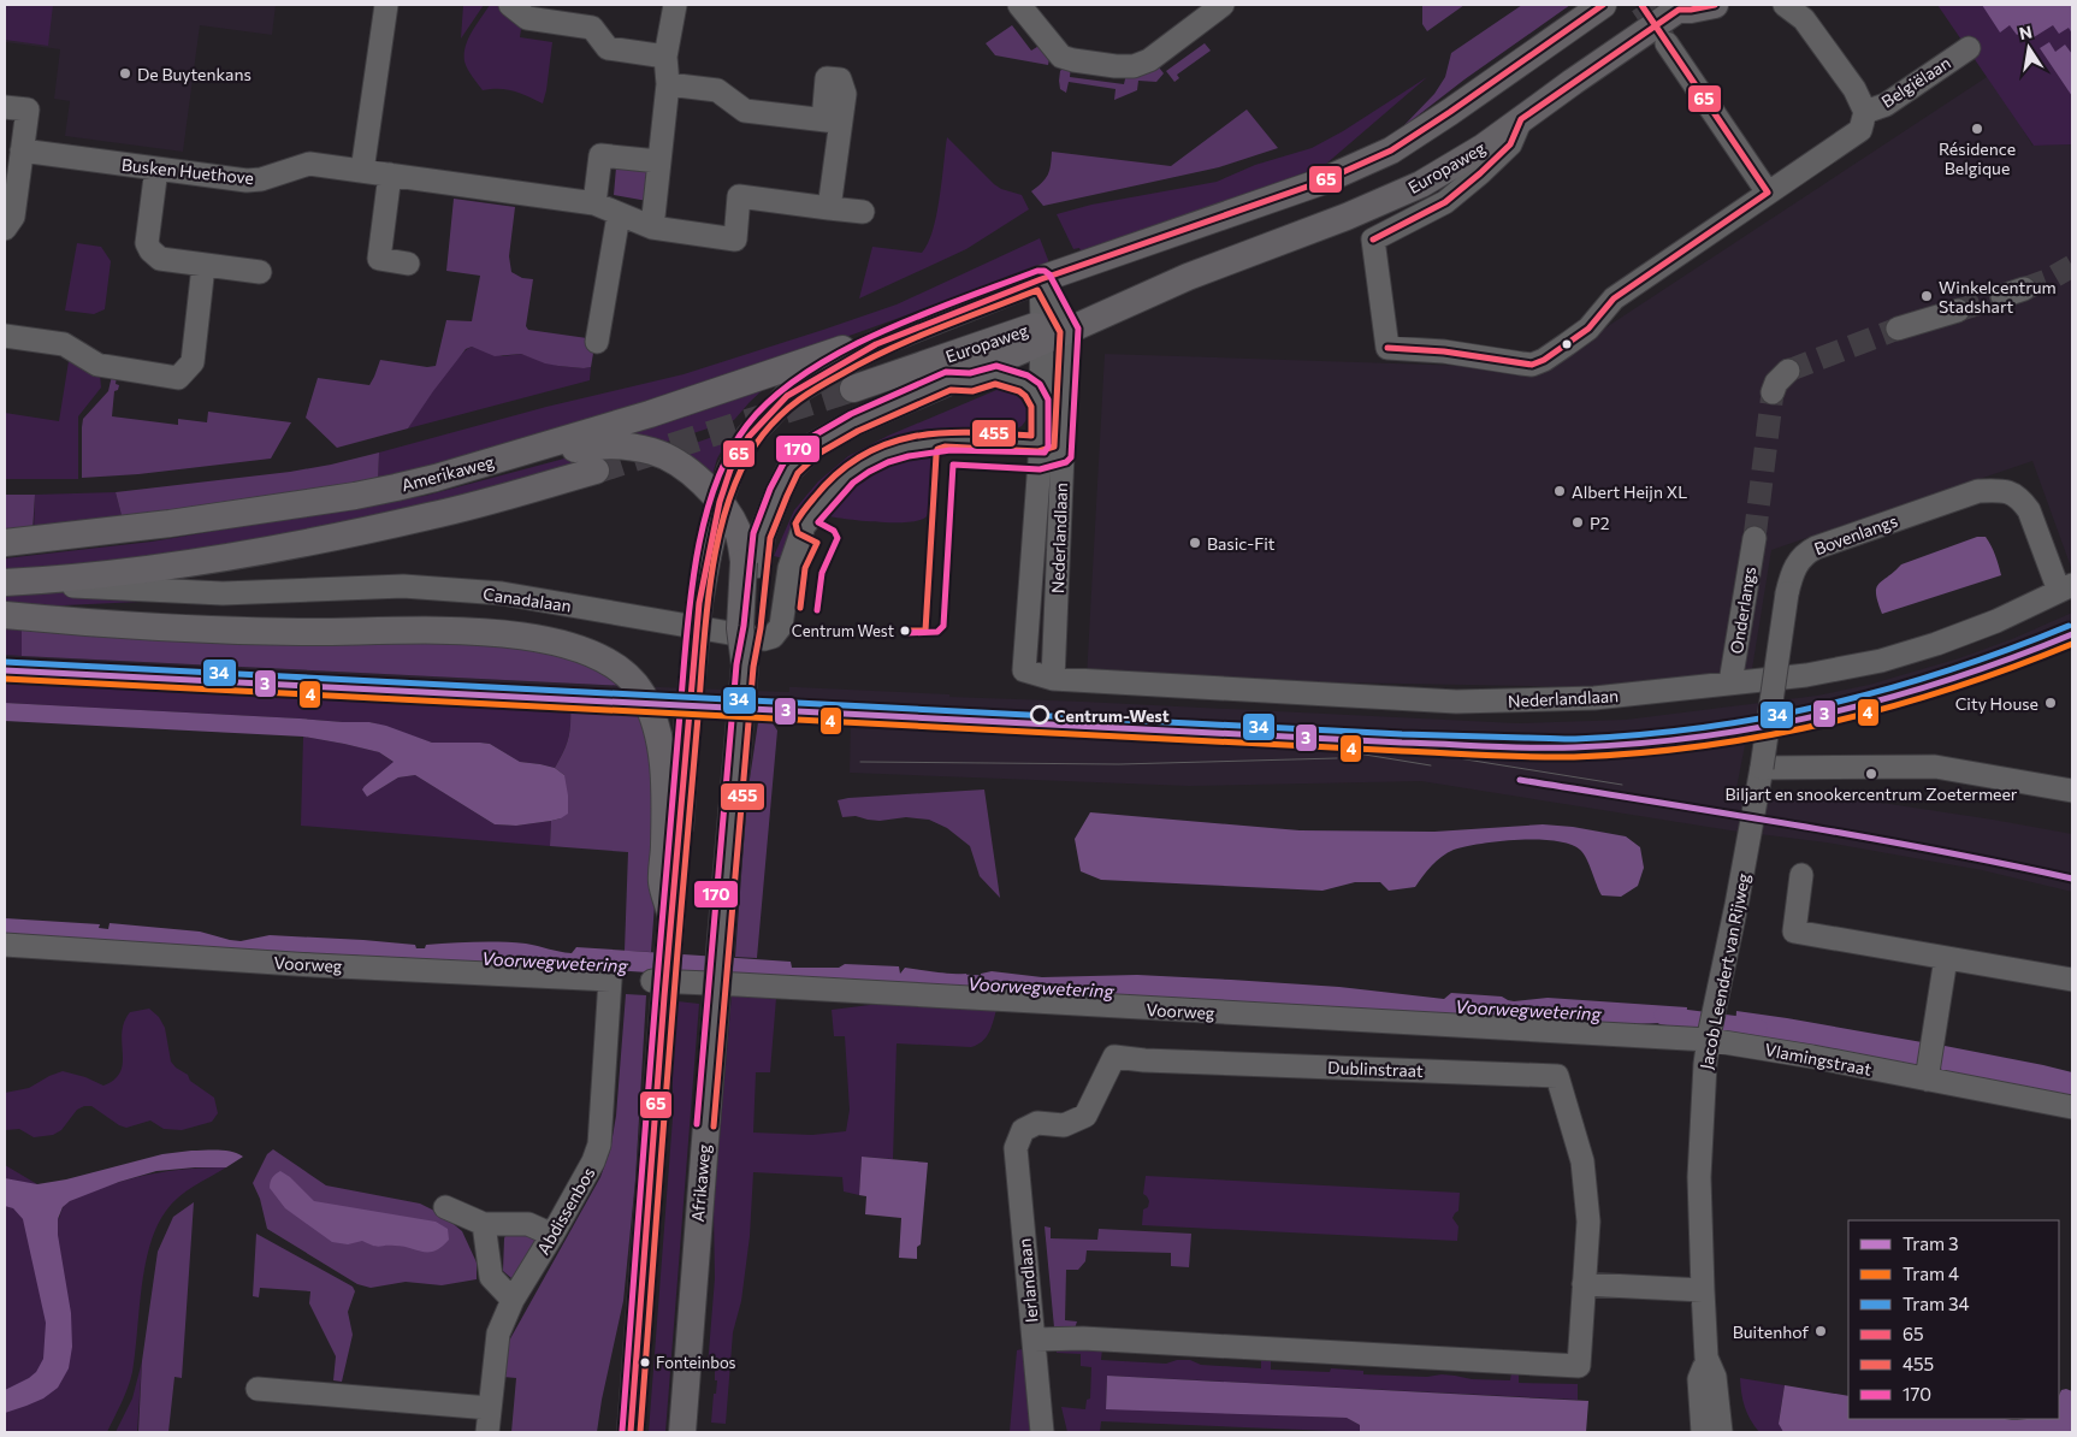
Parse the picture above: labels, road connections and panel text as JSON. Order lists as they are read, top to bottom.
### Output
{
  "streets": {
    "main road": ["Europaweg", "Amerikaweg", "Afrikaweg"],
    "street": [
      "Belgiëlaan",
      "Busken Huethove",
      "Bovenlangs",
      "Nederlandlaan",
      "Canadalaan",
      "Onderlangs",
      "Voorweg",
      "Jacob Leendert van Rijweg",
      "Vlamingstraat",
      "Dublinstraat",
      "Abdissenbos",
      "Ierlandlaan"
    ]
  },
  "crossings": [
    ["Europaweg", "Nederlandlaan"],
    ["Bovenlangs", "Nederlandlaan"],
    ["Bovenlangs", "Jacob Leendert van Rijweg"],
    ["Nederlandlaan", "Canadalaan"],
    ["Nederlandlaan", "Onderlangs"],
    ["Voorweg", "Jacob Leendert van Rijweg"],
    ["Voorweg", "Vlamingstraat"],
    ["Voorweg", "Abdissenbos"],
    ["Jacob Leendert van Rijweg", "Vlamingstraat"],
    ["Dublinstraat", "Ierlandlaan"]
  ],
  "water": ["Voorwegwetering"],
  "places": [
    "De Buytenkans",
    "Résidence Belgique",
    "Winkelcentrum Stadshart",
    "Albert Heijn XL",
    "P2",
    "Basic-Fit",
    "Centrum West",
    "City House",
    "Centrum-West",
    "Biljart en snookercentrum Zoetermeer",
    "Buitenhof",
    "Fonteinbos"
  ],
  "lines": [
    "transit line 65",
    "transit line 170",
    "transit line 455",
    "tram line 34",
    "tram line 3",
    "tram line 4"
  ],
  "legend": [
    "Tram 3",
    "Tram 4",
    "Tram 34",
    "65",
    "455",
    "170"
  ],
  "north": "top"
}
